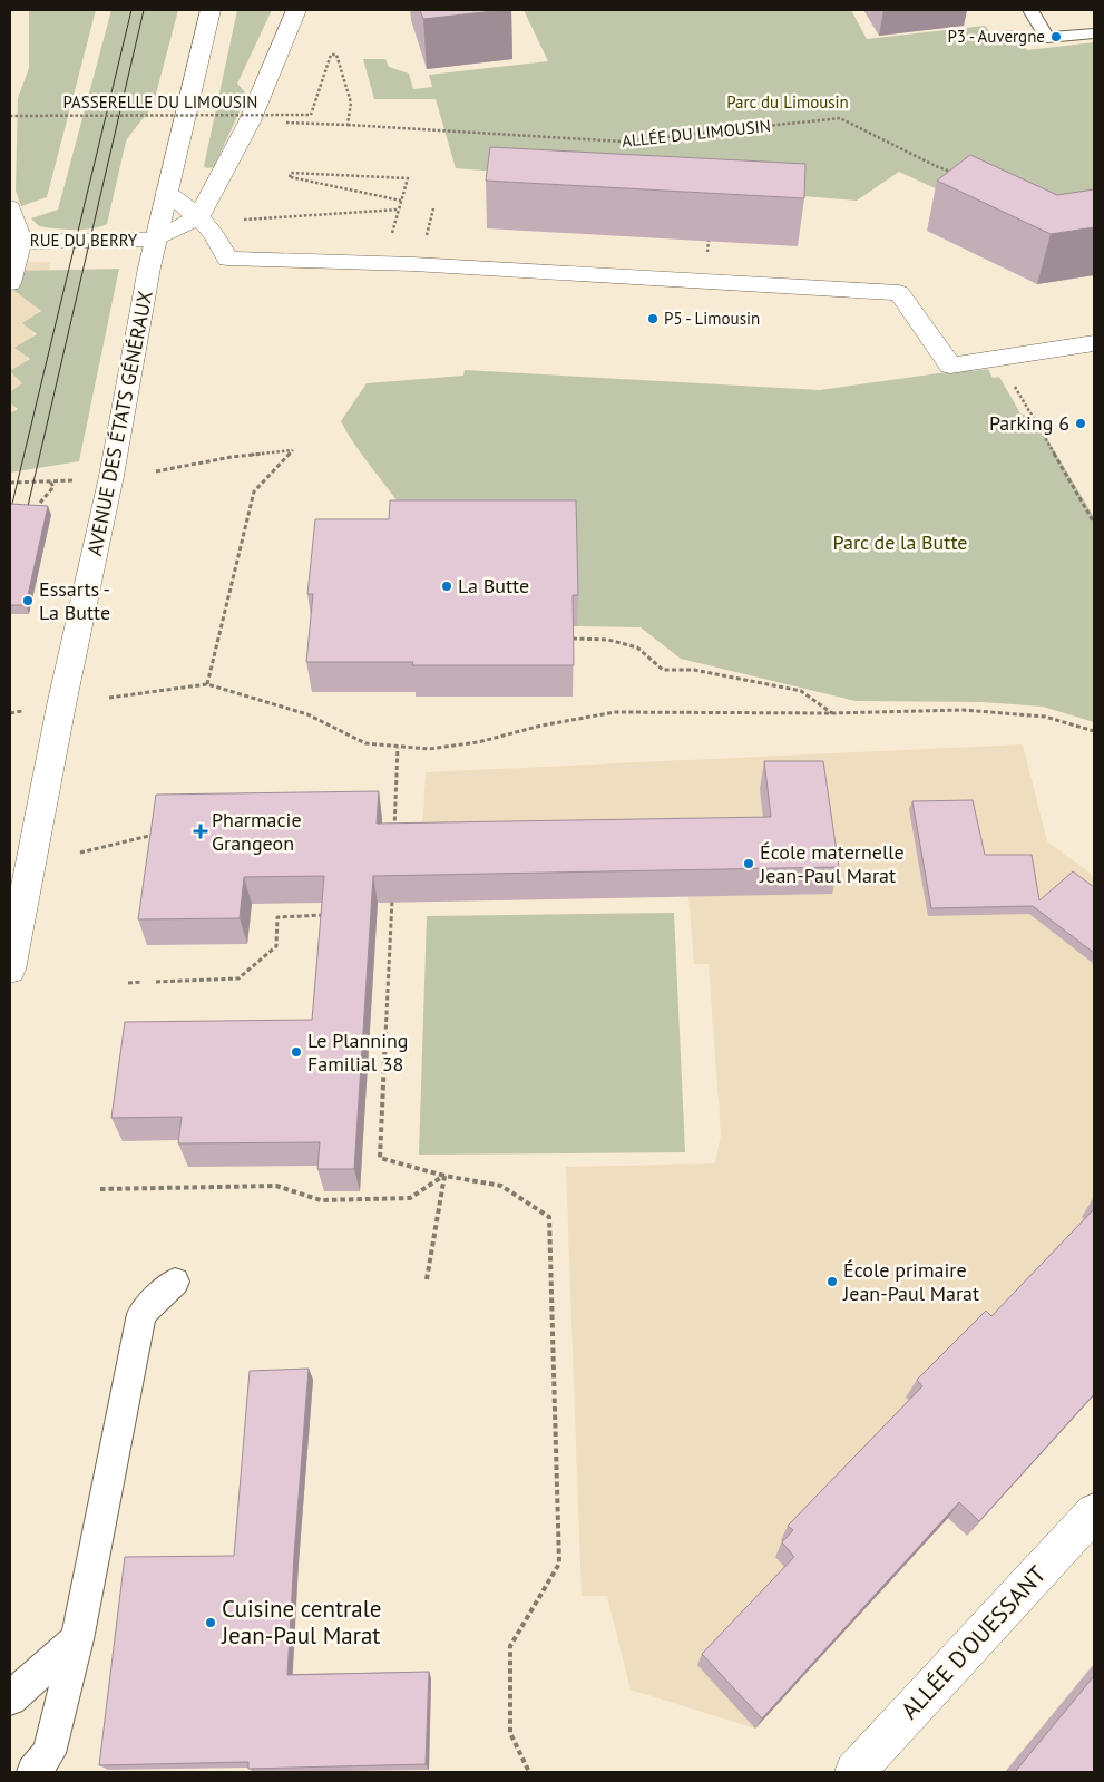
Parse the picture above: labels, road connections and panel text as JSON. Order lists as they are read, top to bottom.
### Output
{
  "streets": {
    "street": ["RUE DU BERRY", "AVENUE DES ÉTATS GÉNÉRAUX", "ALLÉE D'OUESSANT"],
    "path": ["PASSERELLE DU LIMOUSIN", "ALLÉE DU LIMOUSIN"]
  },
  "crossings": [
    ["PASSERELLE DU LIMOUSIN", "ALLÉE DU LIMOUSIN"],
    ["RUE DU BERRY", "AVENUE DES ÉTATS GÉNÉRAUX"]
  ],
  "parks": ["Parc du Limousin", "Parc de la Butte"],
  "places": {
    "other": [
      "P3 - Auvergne",
      "P5 - Limousin",
      "Parking 6",
      "La Butte",
      "Essarts - La Butte",
      "École maternelle Jean-Paul Marat",
      "Le Planning Familial 38",
      "École primaire Jean-Paul Marat",
      "Cuisine centrale Jean-Paul Marat"
    ],
    "health": ["Pharmacie Grangeon"]
  }
}
